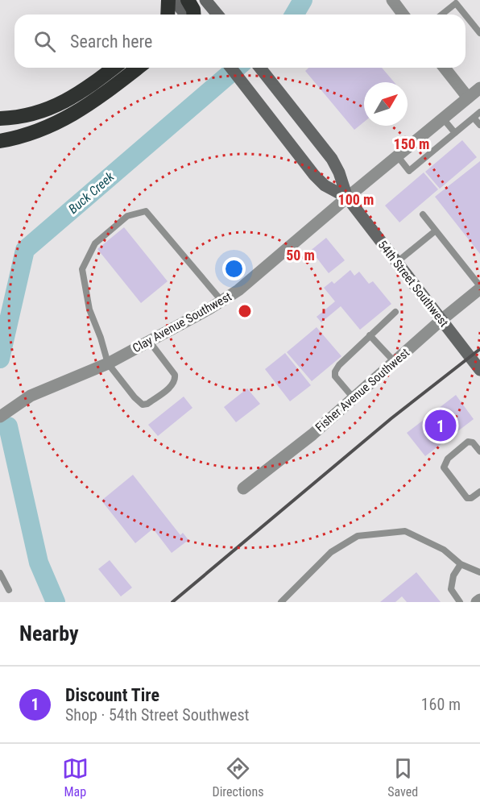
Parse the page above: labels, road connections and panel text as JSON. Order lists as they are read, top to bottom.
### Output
{
  "streets": {
    "main road": ["54th Street Southwest"],
    "street": ["Clay Avenue Southwest", "Fisher Avenue Southwest"]
  },
  "crossings": [
    ["54th Street Southwest", "Clay Avenue Southwest"],
    ["54th Street Southwest", "Fisher Avenue Southwest"]
  ],
  "water": ["Buck Creek"],
  "north": "top right",
  "page": {
    "search": "Search here",
    "pins": "1",
    "heading": "Nearby",
    "list": [
      {
        "mark": "1",
        "name": "Discount Tire",
        "note": "Shop · 54th Street Southwest",
        "value": "160 m"
      }
    ],
    "nav": ["Map", "Directions", "Saved"]
  },
  "rings": ["150 m", "100 m", "50 m"]
}
